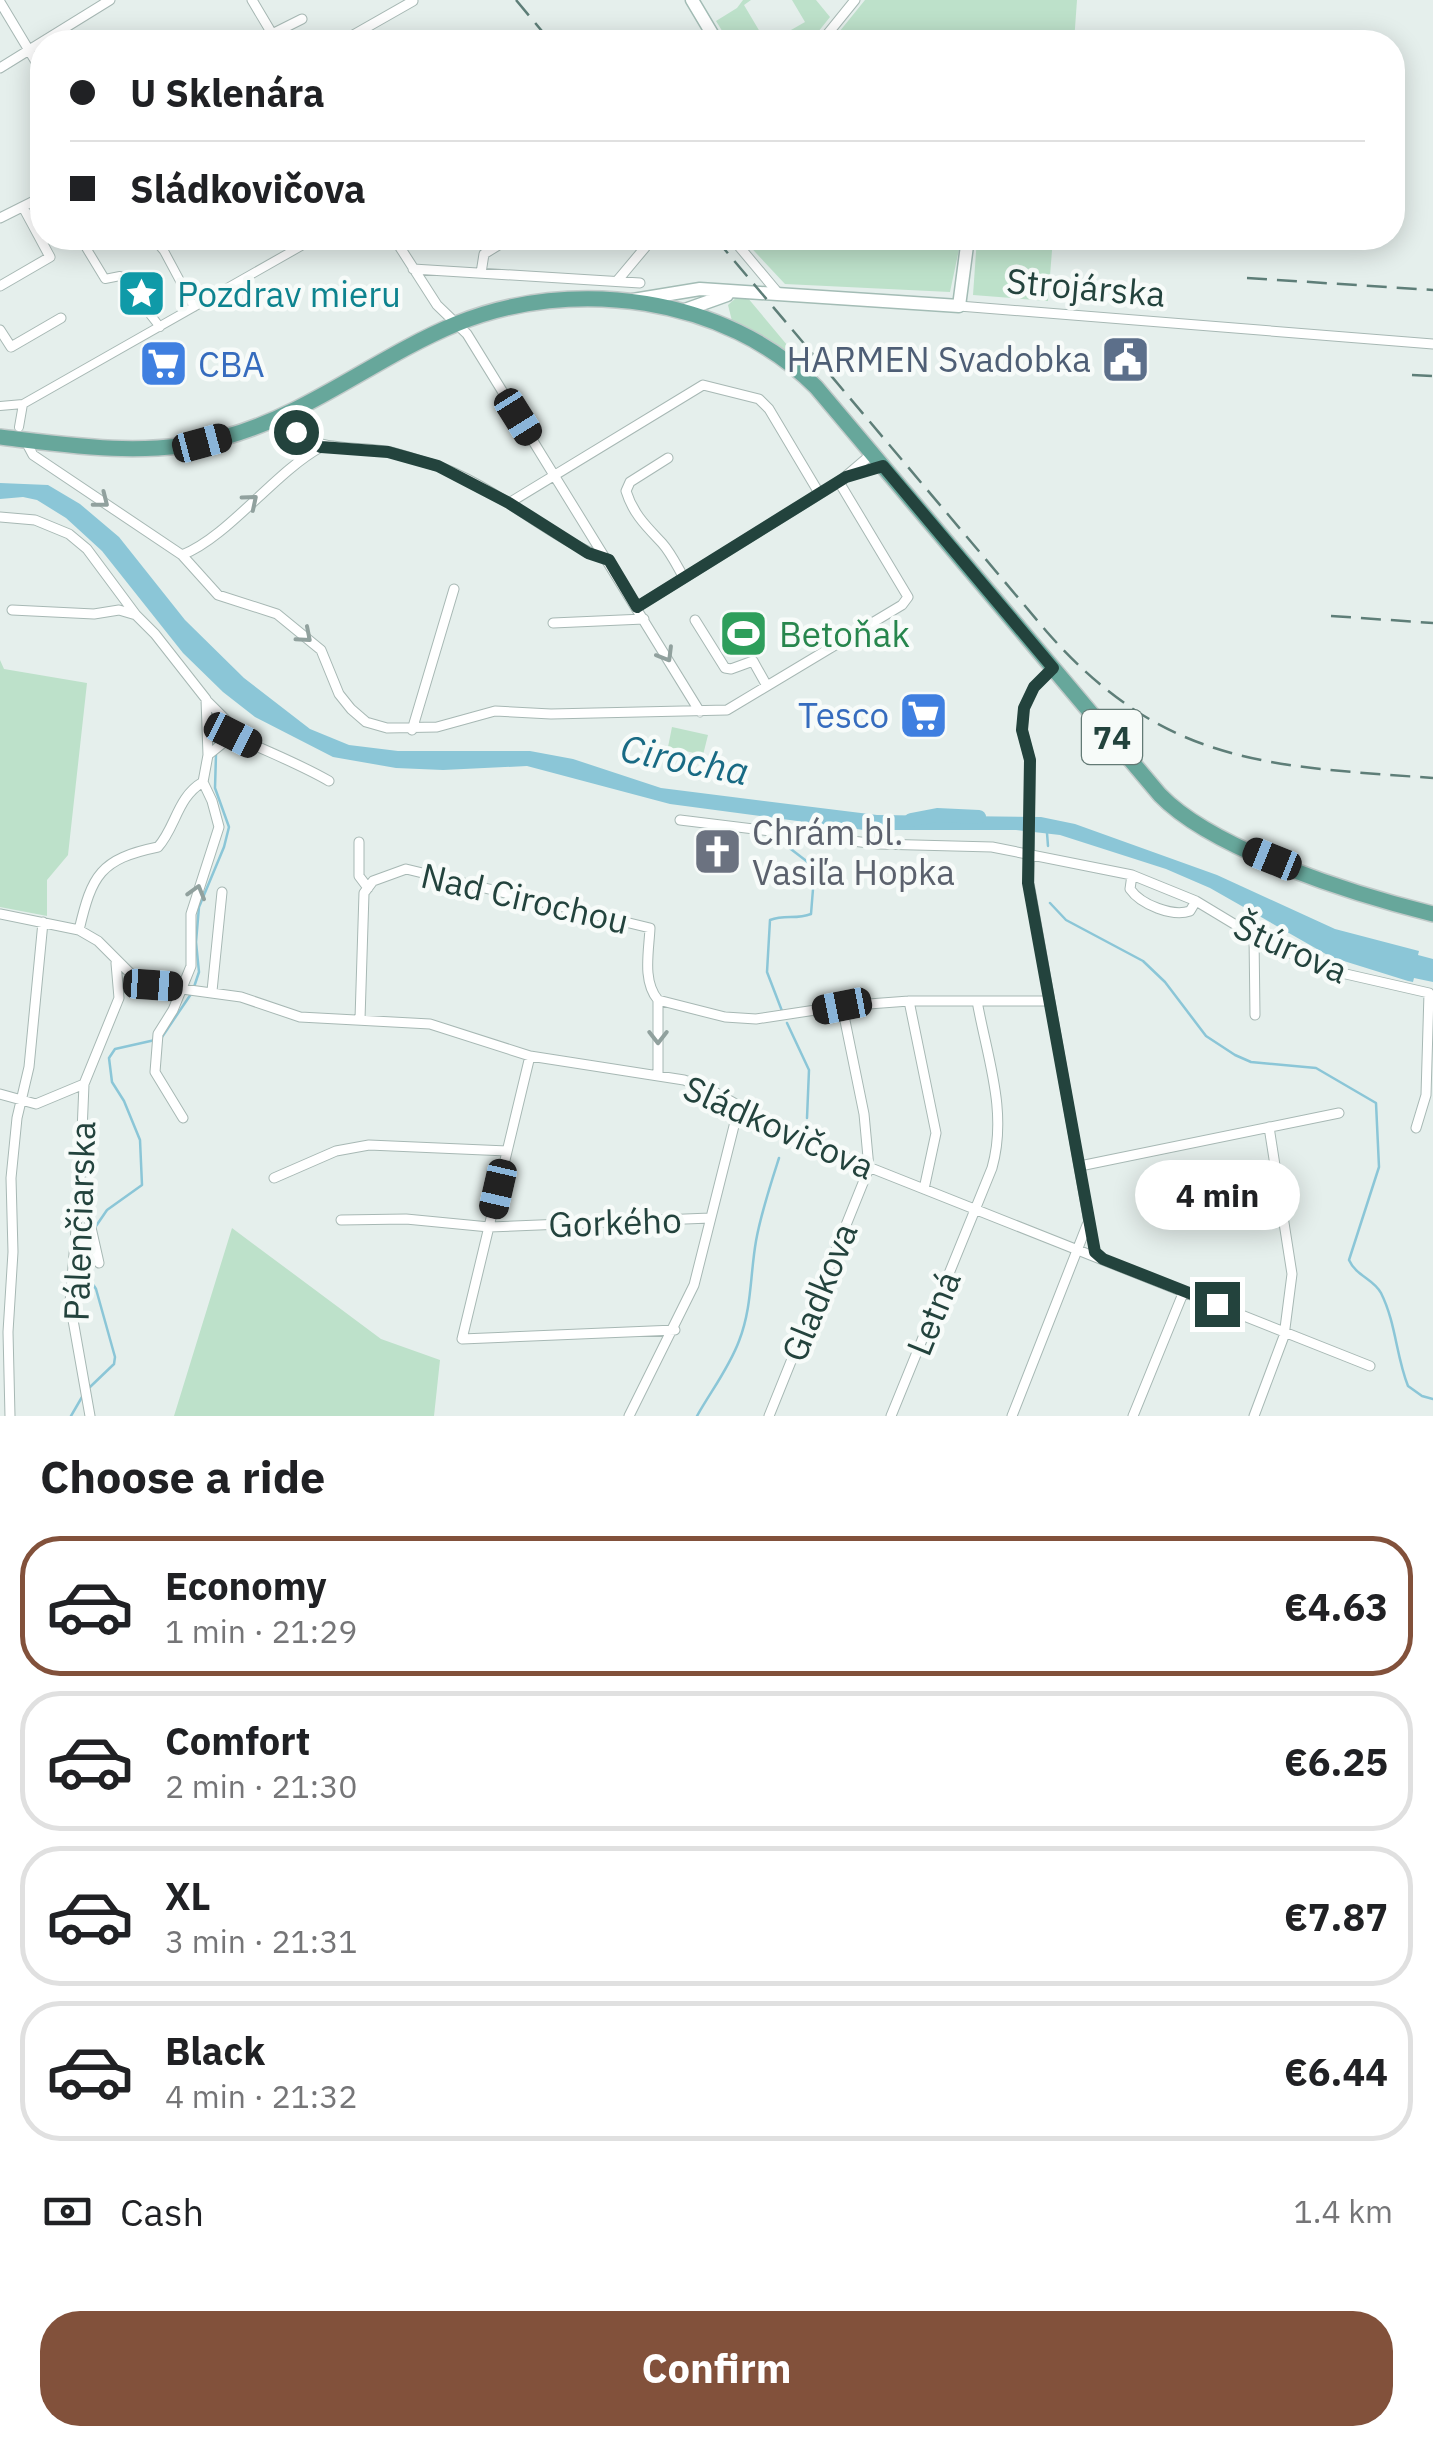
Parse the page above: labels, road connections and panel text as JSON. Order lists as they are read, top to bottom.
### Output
{
  "streets": {
    "main road": ["Strojárska", "74"],
    "street": [
      "Nad Cirochou",
      "Štúrova",
      "Sládkovičova",
      "Pálenčiarska",
      "Gorkého",
      "Gladkova",
      "Letná"
    ]
  },
  "crossings": [
    ["Strojárska", "74"],
    ["Nad Cirochou", "Sládkovičova"],
    ["Sládkovičova", "Pálenčiarska"],
    ["Sládkovičova", "Gladkova"],
    ["Sládkovičova", "Letná"]
  ],
  "water": ["Cirocha"],
  "places": {
    "place": ["Pozdrav mieru"],
    "public building": ["HARMEN Svadobka"],
    "supermarket": ["CBA", "Tesco"],
    "sports": ["Betoňak"],
    "church": ["Chrám bl. Vasiľa Hopka"]
  },
  "page": {
    "banner": ["U Sklenára", "Sládkovičova"],
    "bubble": "4 min",
    "heading": "Choose a ride",
    "list": [
      {
        "name": "Economy",
        "note": "1 min · 21:29",
        "value": "€4.63"
      },
      {
        "name": "Comfort",
        "note": "2 min · 21:30",
        "value": "€6.25"
      },
      {
        "name": "XL",
        "note": "3 min · 21:31",
        "value": "€7.87"
      },
      {
        "name": "Black",
        "note": "4 min · 21:32",
        "value": "€6.44"
      }
    ],
    "pay": ["Cash", "1.4 km"],
    "buttons": "Confirm"
  }
}
